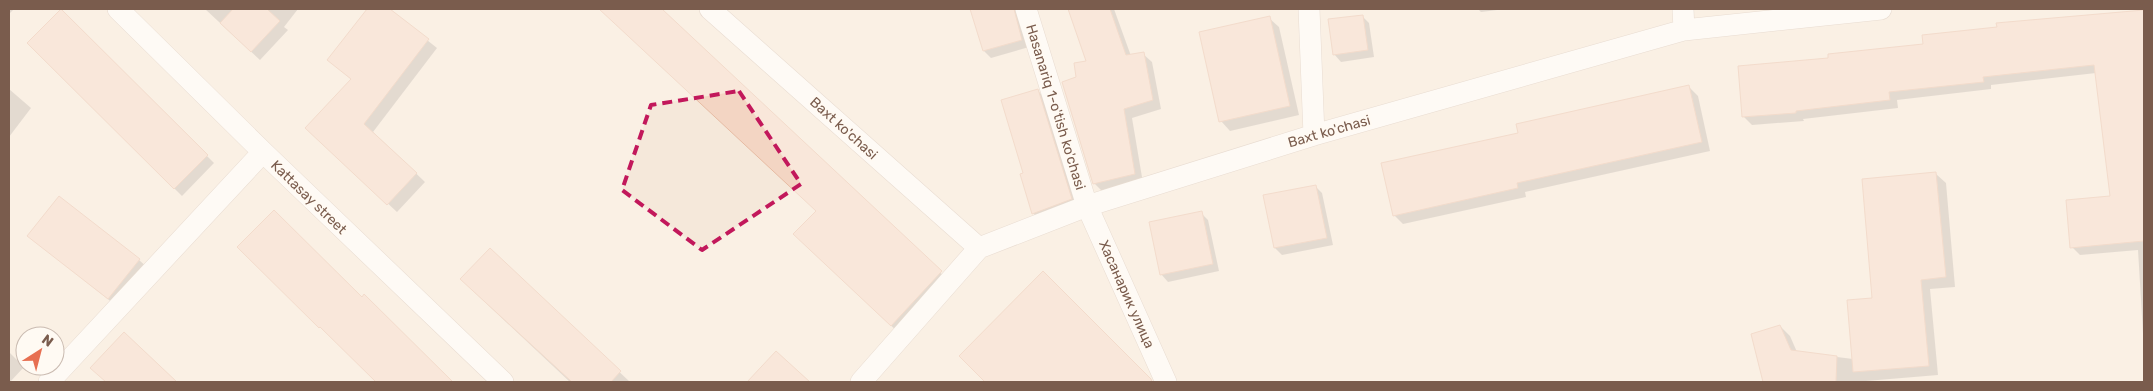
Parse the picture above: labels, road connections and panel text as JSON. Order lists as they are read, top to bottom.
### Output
{
  "streets": {
    "street": [
      "Hasanariq 1-o'tish ko'chasi",
      "Baxt ko'chasi",
      "Kattasay street",
      "Хасанарик улица"
    ]
  },
  "crossings": [
    ["Hasanariq 1-o'tish ko'chasi", "Baxt ko'chasi"],
    ["Hasanariq 1-o'tish ko'chasi", "Хасанарик улица"],
    ["Baxt ko'chasi", "Хасанарик улица"]
  ],
  "north": "top right"
}
